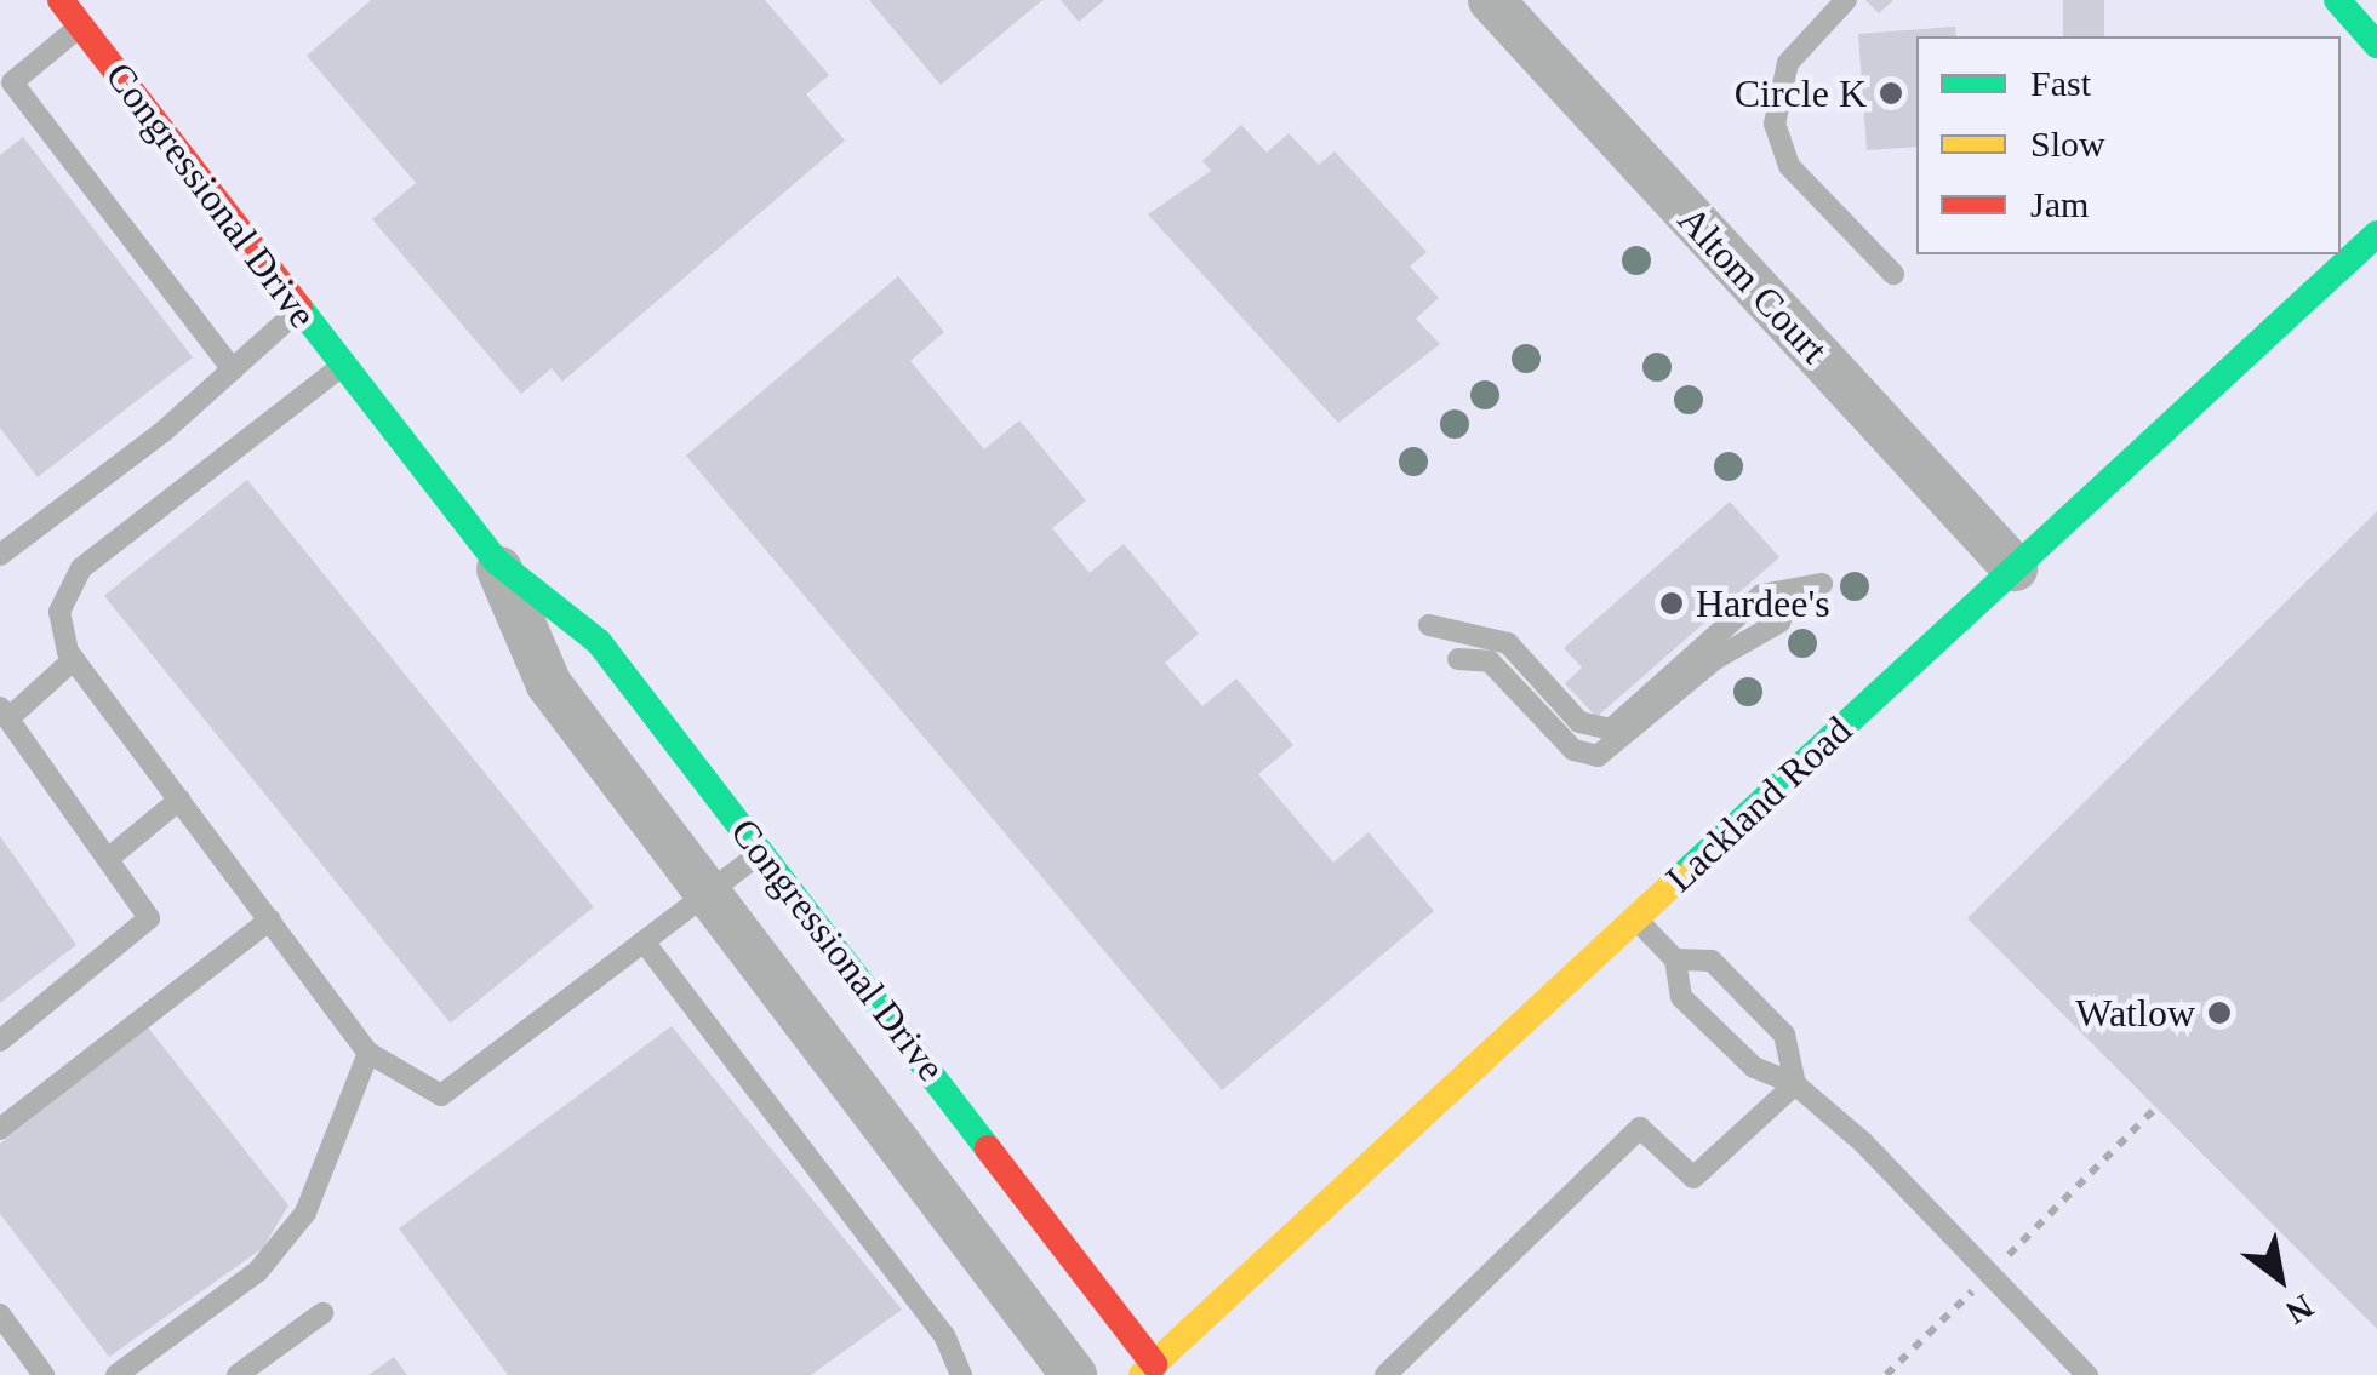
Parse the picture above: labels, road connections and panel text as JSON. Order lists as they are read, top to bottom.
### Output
{
  "streets": {
    "street": ["Congressional Drive", "Altom Court", "Lackland Road"]
  },
  "crossings": [
    ["Congressional Drive", "Lackland Road"],
    ["Altom Court", "Lackland Road"]
  ],
  "places": ["Circle K", "Hardee's", "Watlow"],
  "legend": ["Fast", "Slow", "Jam"],
  "north": "bottom right"
}
